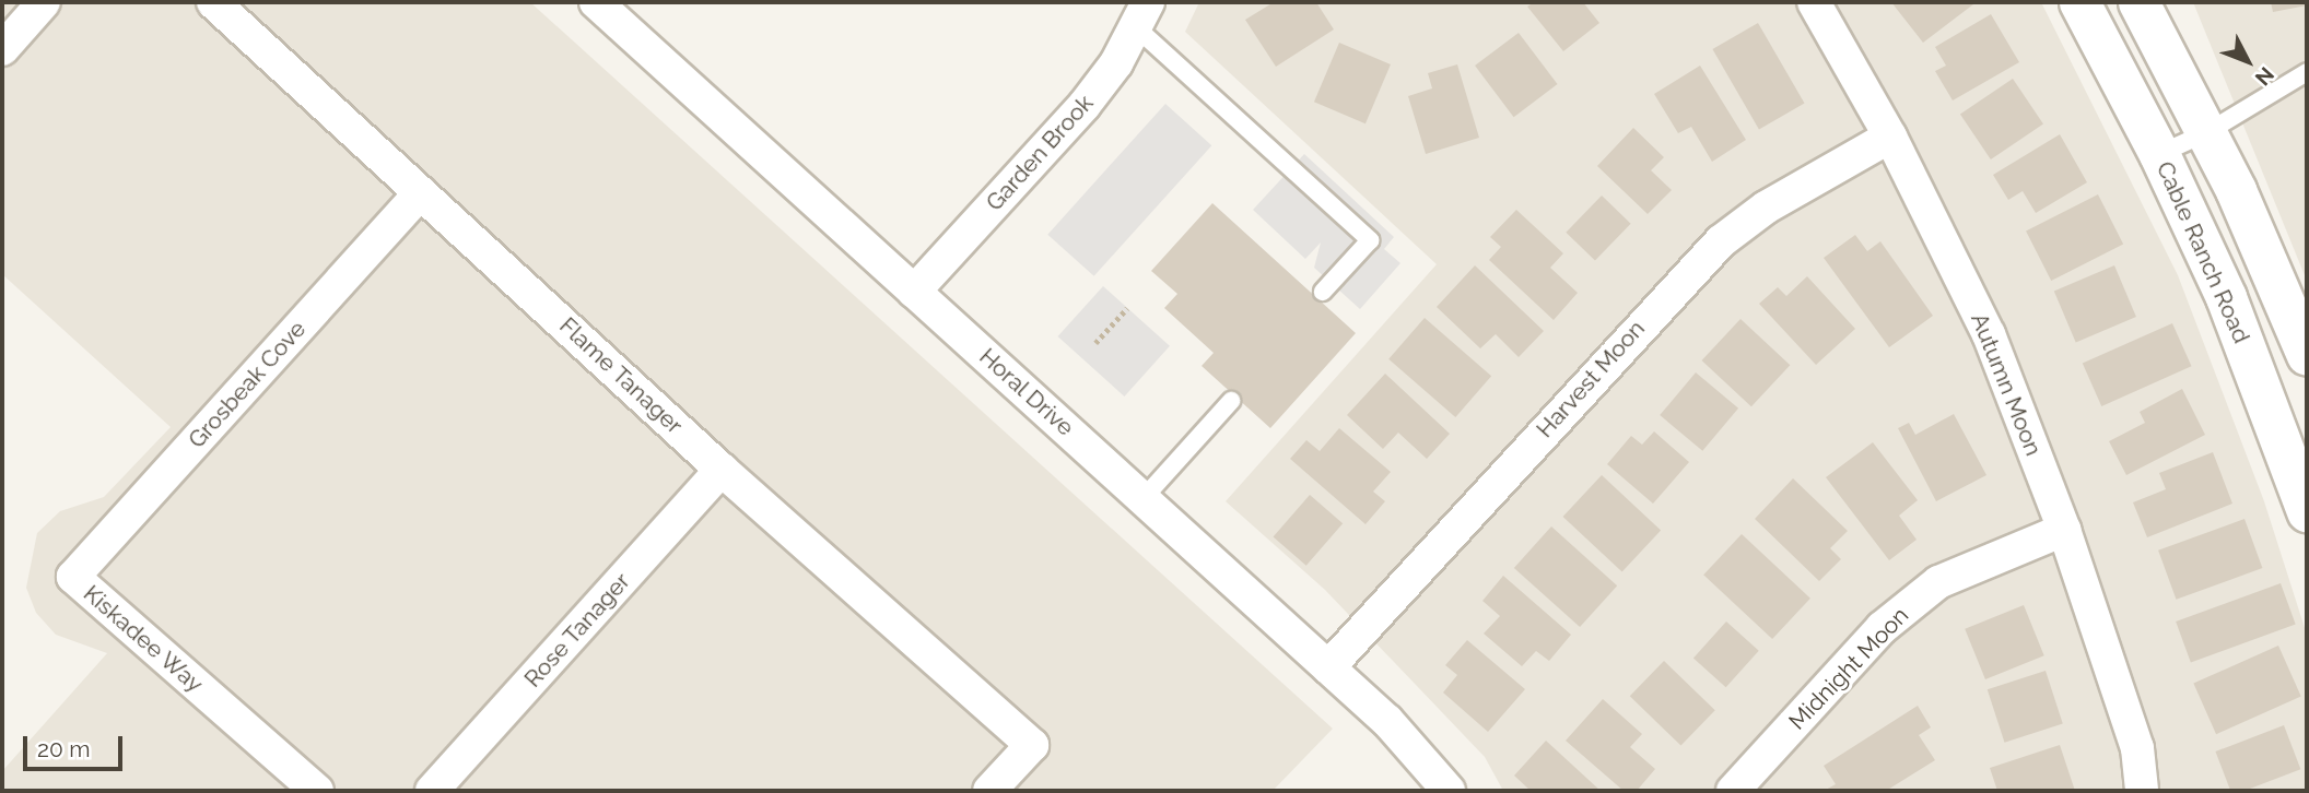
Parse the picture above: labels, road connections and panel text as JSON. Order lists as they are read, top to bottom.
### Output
{
  "streets": {
    "street": [
      "Garden Brook",
      "Cable Ranch Road",
      "Flame Tanager",
      "Harvest Moon",
      "Grosbeak Cove",
      "Autumn Moon",
      "Horal Drive",
      "Rose Tanager",
      "Kiskadee Way",
      "Midnight Moon"
    ]
  },
  "crossings": [
    ["Garden Brook", "Horal Drive"],
    ["Flame Tanager", "Grosbeak Cove"],
    ["Flame Tanager", "Rose Tanager"],
    ["Harvest Moon", "Autumn Moon"],
    ["Harvest Moon", "Horal Drive"],
    ["Grosbeak Cove", "Kiskadee Way"],
    ["Autumn Moon", "Midnight Moon"]
  ],
  "scale_bar": "20 m",
  "north": "bottom right"
}
